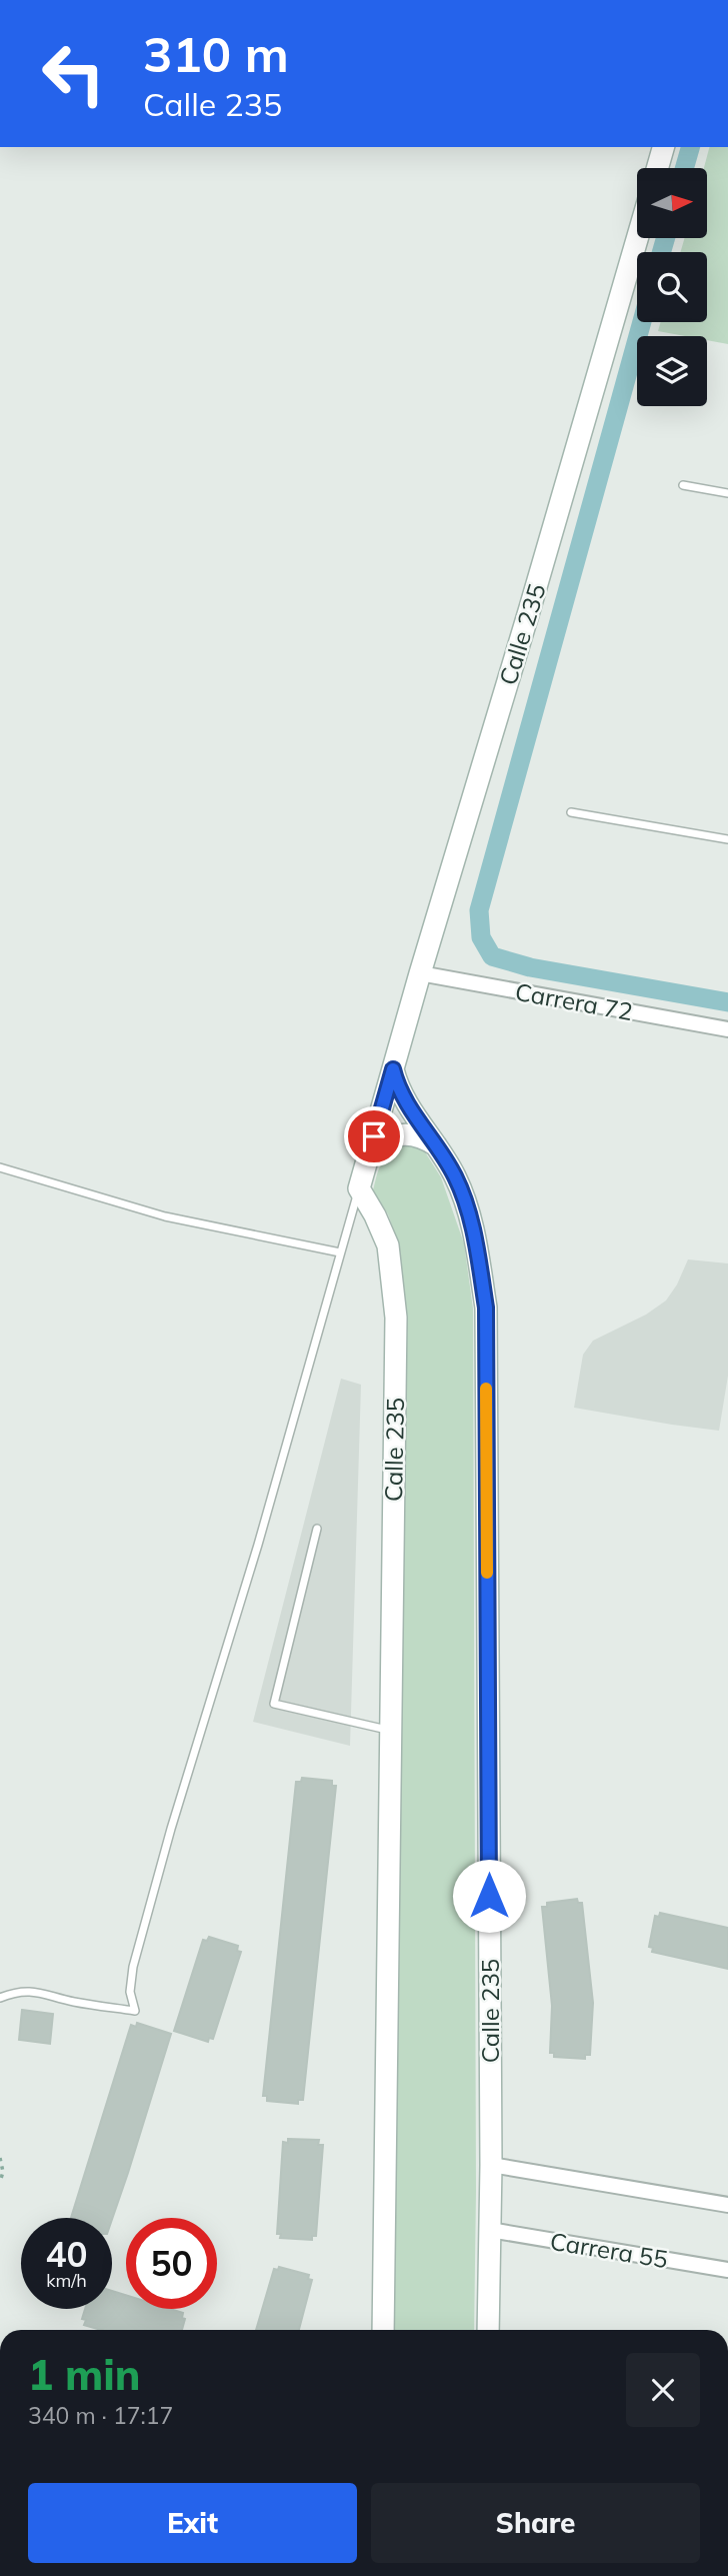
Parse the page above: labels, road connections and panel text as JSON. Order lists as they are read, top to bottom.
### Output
{
  "streets": {
    "main road": ["Calle 235"],
    "street": ["Carrera 72", "Carrera 55"]
  },
  "crossings": [
    ["Calle 235", "Carrera 72"],
    ["Calle 235", "Carrera 55"]
  ],
  "north": "right",
  "page": {
    "turn": ["310 m", "Calle 235"],
    "speed": "40 km/h",
    "limit": "50",
    "heading": ["1 min", "340 m · 17:17"],
    "buttons": ["Exit", "Share"]
  }
}
